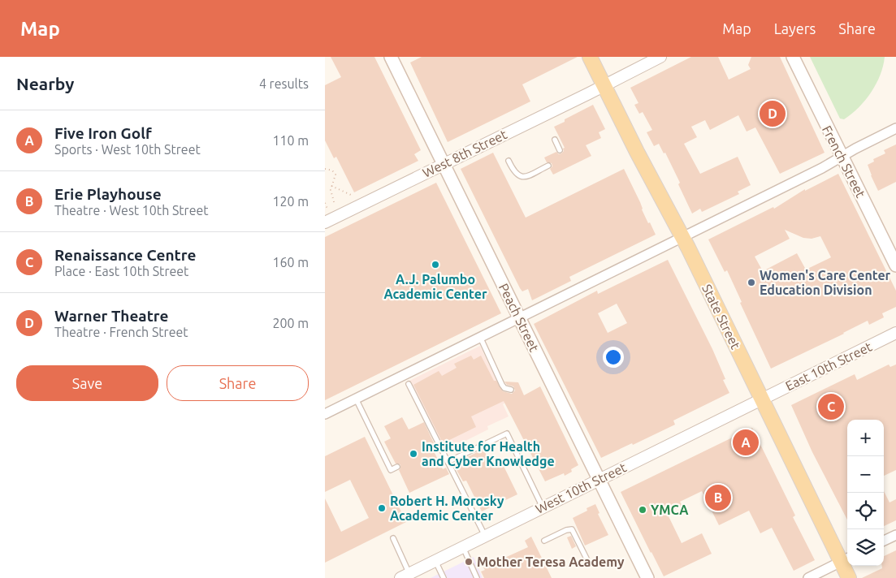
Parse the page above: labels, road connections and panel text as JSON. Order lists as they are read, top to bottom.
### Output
{
  "streets": {
    "main road": ["French Street", "State Street", "Peach Street"],
    "street": ["West 8th Street", "East 10th Street", "West 10th Street"]
  },
  "crossings": [
    ["West 8th Street", "State Street"],
    ["West 8th Street", "Peach Street"],
    ["State Street", "East 10th Street"],
    ["State Street", "West 10th Street"],
    ["Peach Street", "West 10th Street"],
    ["East 10th Street", "West 10th Street"]
  ],
  "places": [
    "A.J. Palumbo Academic Center",
    "Women's Care Center Education Division",
    "Institute for Health and Cyber Knowledge",
    "Robert H. Morosky Academic Center",
    "YMCA",
    "Mother Teresa Academy"
  ],
  "page": {
    "header": "Map",
    "nav": ["Map", "Layers", "Share"],
    "heading": ["Nearby", "4 results"],
    "pins": [
      "D",
      "C",
      "A",
      "B"
    ],
    "list": [
      {
        "mark": "A",
        "name": "Five Iron Golf",
        "note": "Sports · West 10th Street",
        "value": "110 m"
      },
      {
        "mark": "B",
        "name": "Erie Playhouse",
        "note": "Theatre · West 10th Street",
        "value": "120 m"
      },
      {
        "mark": "C",
        "name": "Renaissance Centre",
        "note": "Place · East 10th Street",
        "value": "160 m"
      },
      {
        "mark": "D",
        "name": "Warner Theatre",
        "note": "Theatre · French Street",
        "value": "200 m"
      }
    ],
    "buttons": ["Save", "Share"],
    "map_buttons": ["+", "−"]
  }
}
